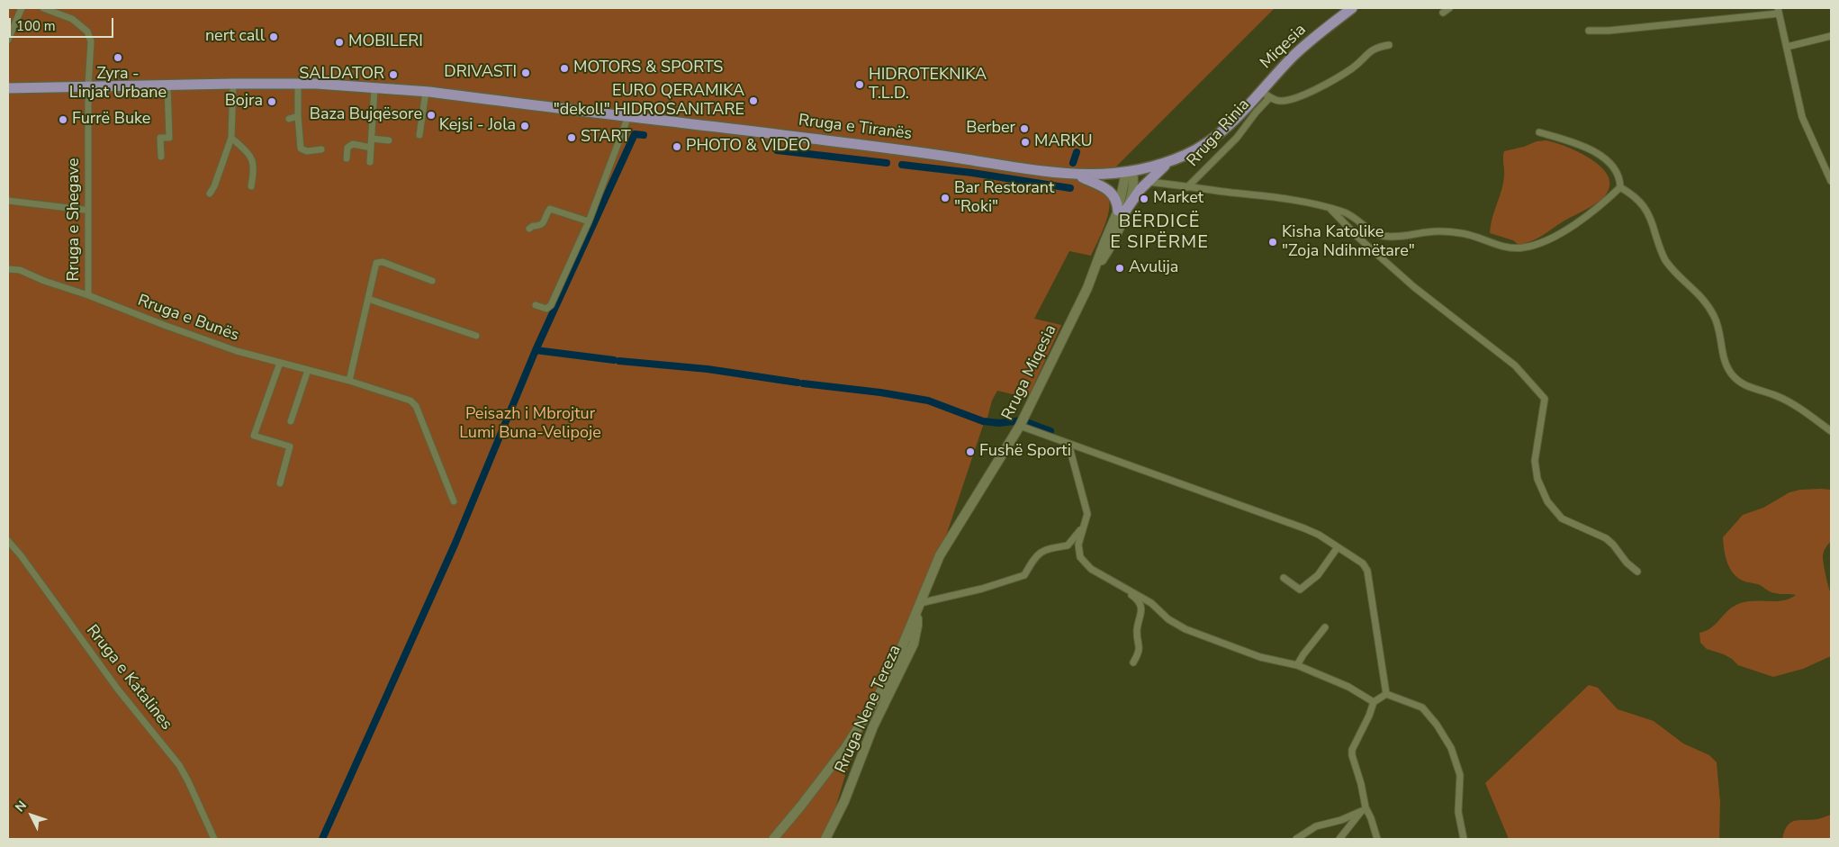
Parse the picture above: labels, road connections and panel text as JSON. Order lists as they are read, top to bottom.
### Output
{
  "streets": {
    "main road": [
      "Miqesia",
      "Rruga e Tiranës",
      "Rruga Miqesia",
      "Rruga Nene Tereza"
    ],
    "street": [
      "Rruga Rinia",
      "Rruga e Shegave",
      "Rruga e Bunës",
      "Rruga e Katalines"
    ]
  },
  "crossings": [
    ["Miqesia", "Rruga Rinia"],
    ["Rruga e Tiranës", "Rruga e Shegave"],
    ["Rruga e Shegave", "Rruga e Bunës"],
    ["Rruga Miqesia", "Rruga Nene Tereza"]
  ],
  "districts": ["BËRDICË E SIPËRME"],
  "parks": ["Peisazh i Mbrojtur Lumi Buna-Velipoje"],
  "places": [
    "nert call",
    "MOBILERI",
    "Zyra - Linjat Urbane",
    "MOTORS & SPORTS",
    "DRIVASTI",
    "SALDATOR",
    "HIDROTEKNIKA T.L.D.",
    "EURO QERAMIKA \"dekoll\" HIDROSANITARE",
    "Bojra",
    "Baza Bujqësore",
    "Furrë Buke",
    "Kejsi - Jola",
    "Berber",
    "START",
    "MARKU",
    "PHOTO & VIDEO",
    "Bar Restorant \"Roki\"",
    "Market",
    "Kisha Katolike \"Zoja Ndihmëtare\"",
    "Avulija",
    "Fushë Sporti"
  ],
  "scale_bar": "100 m",
  "north": "top left"
}
